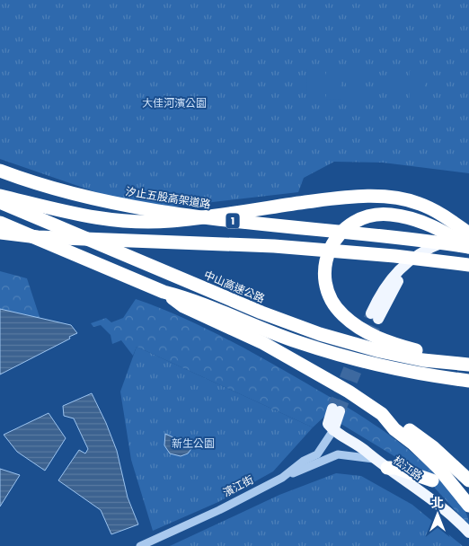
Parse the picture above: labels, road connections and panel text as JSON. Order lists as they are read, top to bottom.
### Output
{
  "streets": {
    "highway": ["汐止五股高架道路", "1", "中山高速公路"],
    "main road": ["松江路"],
    "street": ["濱江街"]
  },
  "crossings": [
    ["松江路", "濱江街"]
  ],
  "parks": ["大佳河濱公園", "新生公園"],
  "north": "top"
}
